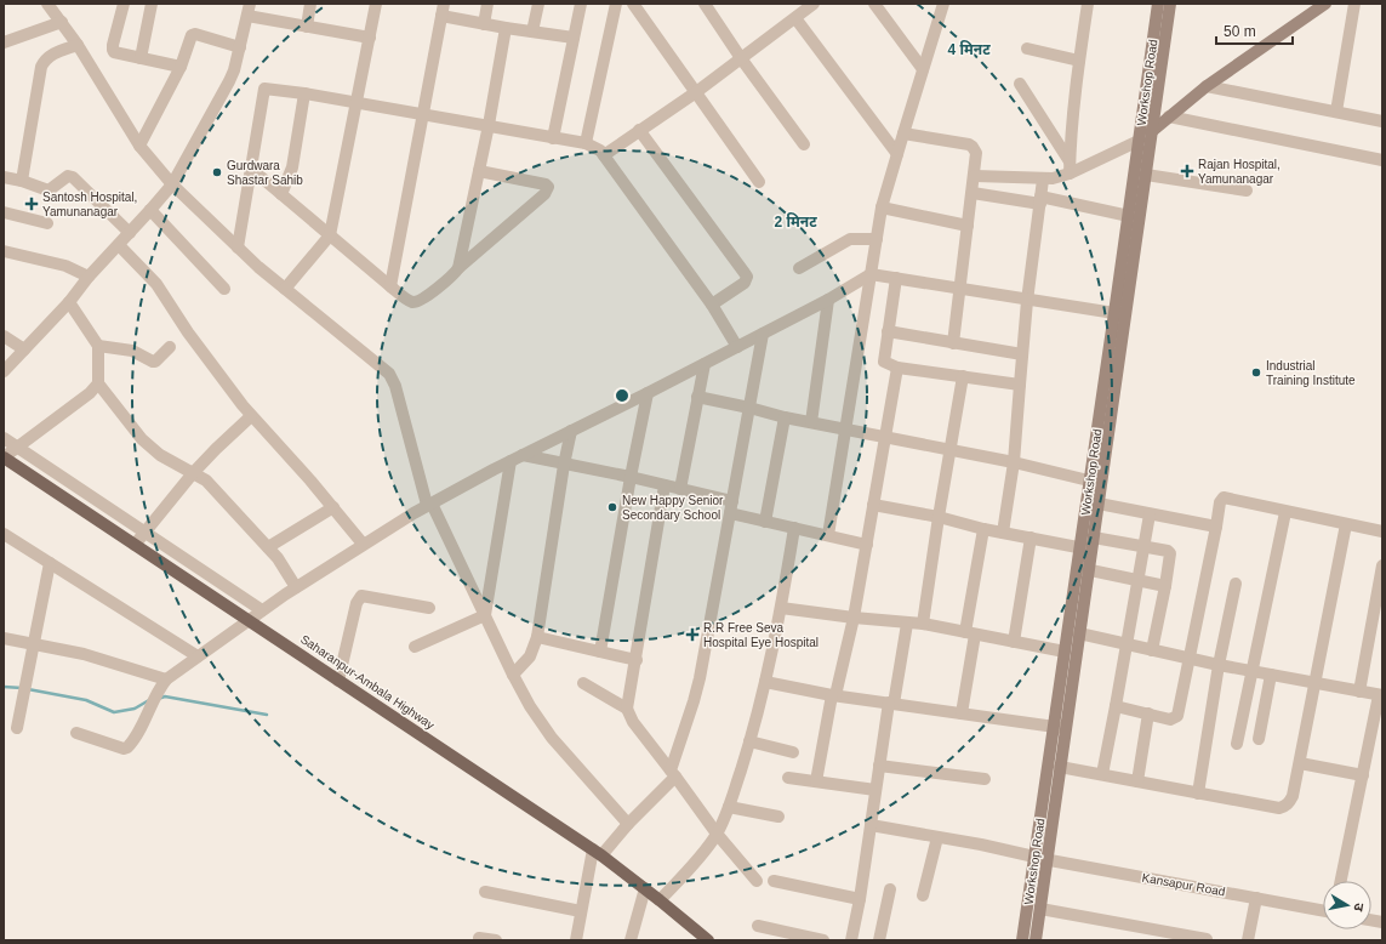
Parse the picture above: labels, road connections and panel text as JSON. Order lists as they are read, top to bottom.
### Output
{
  "streets": {
    "main road": ["Workshop Road", "Saharanpur-Ambala Highway"],
    "street": ["Kansapur Road"]
  },
  "crossings": [
    ["Workshop Road", "Kansapur Road"]
  ],
  "places": {
    "health": ["Rajan Hospital, Yamunanagar", "Santosh Hospital, Yamunanagar", "R.R Free Seva Hospital Eye Hospital"],
    "other": ["Gurdwara Shastar Sahib", "Industrial Training Institute", "New Happy Senior Secondary School"]
  },
  "scale_bar": "50 m",
  "north": "right",
  "rings": ["4 मिनट", "2 मिनट"]
}
